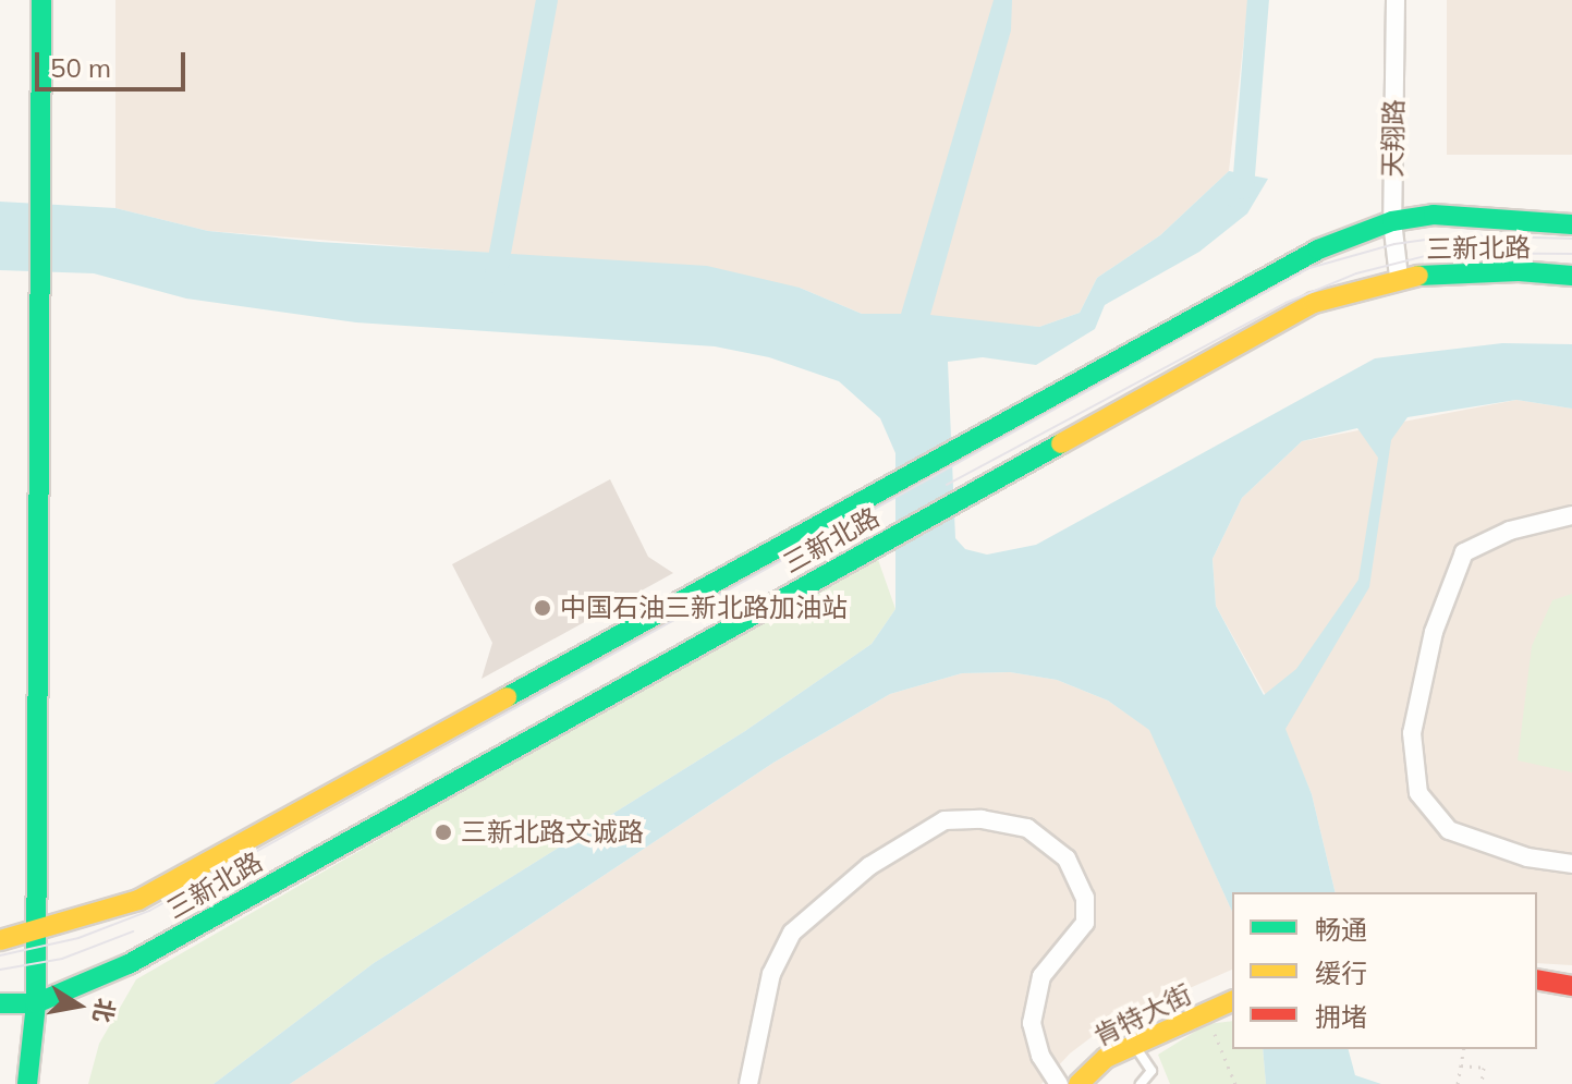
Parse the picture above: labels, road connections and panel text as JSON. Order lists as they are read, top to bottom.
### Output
{
  "streets": {
    "main road": ["三新北路", "肯特大街"],
    "street": ["天翔路"]
  },
  "crossings": [
    ["天翔路", "三新北路"]
  ],
  "places": ["中国石油三新北路加油站", "三新北路文诚路"],
  "legend": ["畅通", "缓行", "拥堵"],
  "scale_bar": "50 m",
  "north": "right"
}
